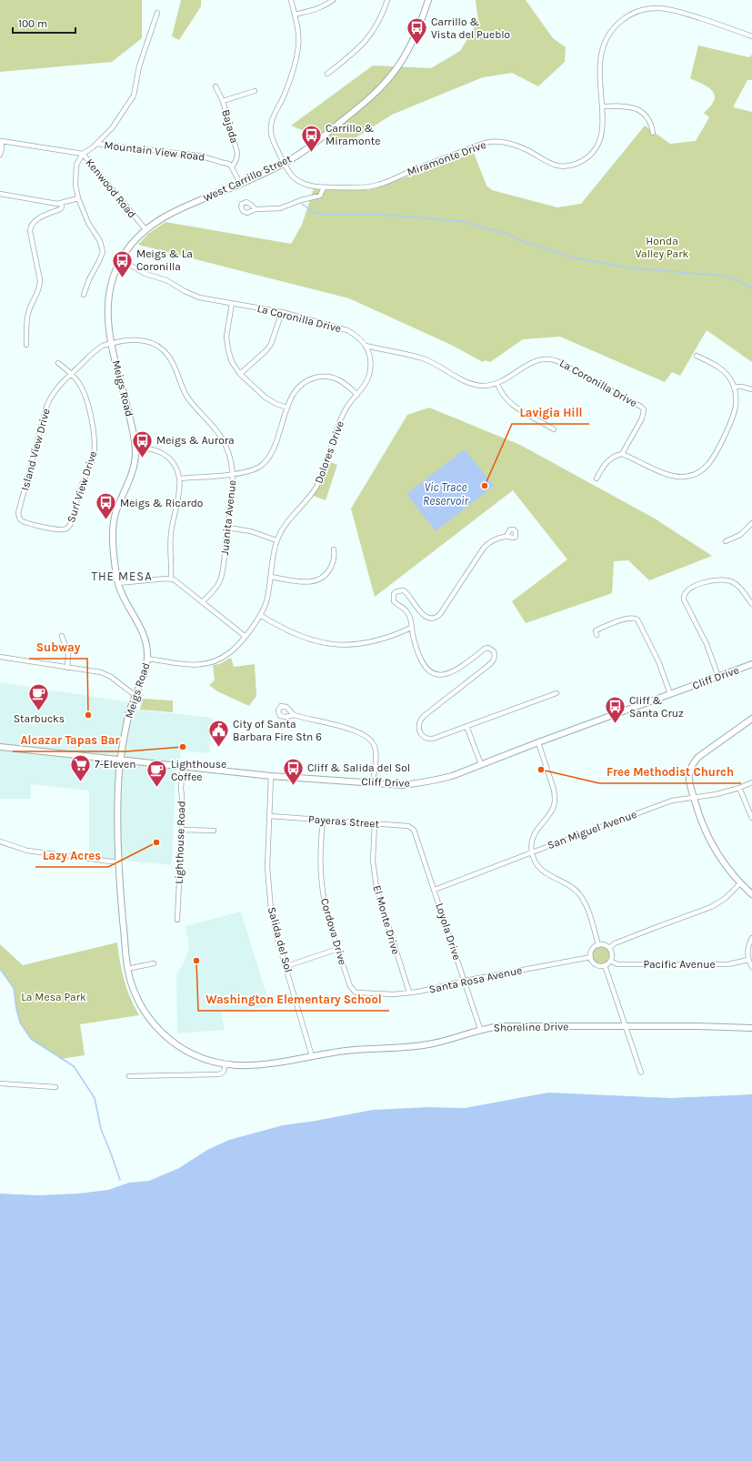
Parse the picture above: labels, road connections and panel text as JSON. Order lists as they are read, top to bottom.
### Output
{
  "streets": {
    "main road": [
      "West Carrillo Street",
      "Meigs Road",
      "Cliff Drive",
      "Shoreline Drive"
    ],
    "street": [
      "Bajada",
      "Mountain View Road",
      "Miramonte Drive",
      "Kenwood Road",
      "La Coronilla Drive",
      "Island View Drive",
      "Dolores Drive",
      "Surf View Drive",
      "Juanita Avenue",
      "Payeras Street",
      "San Miguel Avenue",
      "Lighthouse Road",
      "El Monte Drive",
      "Cordova Drive",
      "Loyola Drive",
      "Salida del Sol",
      "Pacific Avenue",
      "Santa Rosa Avenue"
    ]
  },
  "crossings": [
    ["Bajada", "Mountain View Road"],
    ["Miramonte Drive", "West Carrillo Street"],
    ["West Carrillo Street", "Kenwood Road"],
    ["West Carrillo Street", "La Coronilla Drive"],
    ["West Carrillo Street", "Meigs Road"],
    ["La Coronilla Drive", "Meigs Road"],
    ["La Coronilla Drive", "Dolores Drive"],
    ["Meigs Road", "Island View Drive"],
    ["Meigs Road", "Dolores Drive"],
    ["Meigs Road", "Juanita Avenue"],
    ["Meigs Road", "Cliff Drive"],
    ["Meigs Road", "Shoreline Drive"],
    ["Island View Drive", "Surf View Drive"],
    ["Island View Drive", "Juanita Avenue"],
    ["Cliff Drive", "Lighthouse Road"],
    ["Cliff Drive", "Salida del Sol"],
    ["Payeras Street", "El Monte Drive"],
    ["Payeras Street", "Cordova Drive"],
    ["Payeras Street", "Loyola Drive"],
    ["Payeras Street", "Salida del Sol"],
    ["San Miguel Avenue", "Loyola Drive"],
    ["El Monte Drive", "Santa Rosa Avenue"],
    ["Cordova Drive", "Santa Rosa Avenue"],
    ["Loyola Drive", "Santa Rosa Avenue"],
    ["Loyola Drive", "Shoreline Drive"],
    ["Salida del Sol", "Shoreline Drive"],
    ["Pacific Avenue", "Santa Rosa Avenue"]
  ],
  "districts": ["THE MESA"],
  "water": ["Vic Trace Reservoir"],
  "parks": ["Honda Valley Park", "La Mesa Park"],
  "places": {
    "bus stop": [
      "Carrillo & Vista del Pueblo",
      "Carrillo & Miramonte",
      "Meigs & La Coronilla",
      "Meigs & Aurora",
      "Meigs & Ricardo",
      "Cliff & Santa Cruz",
      "Cliff & Salida del Sol"
    ],
    "other": [
      "Lavigia Hill",
      "Subway",
      "Alcazar Tapas Bar",
      "Free Methodist Church",
      "Lazy Acres",
      "Washington Elementary School"
    ],
    "cafe": ["Starbucks", "Lighthouse Coffee"],
    "public building": ["City of Santa Barbara Fire Stn 6"],
    "supermarket": ["7-Eleven"]
  },
  "scale_bar": "100 m"
}
